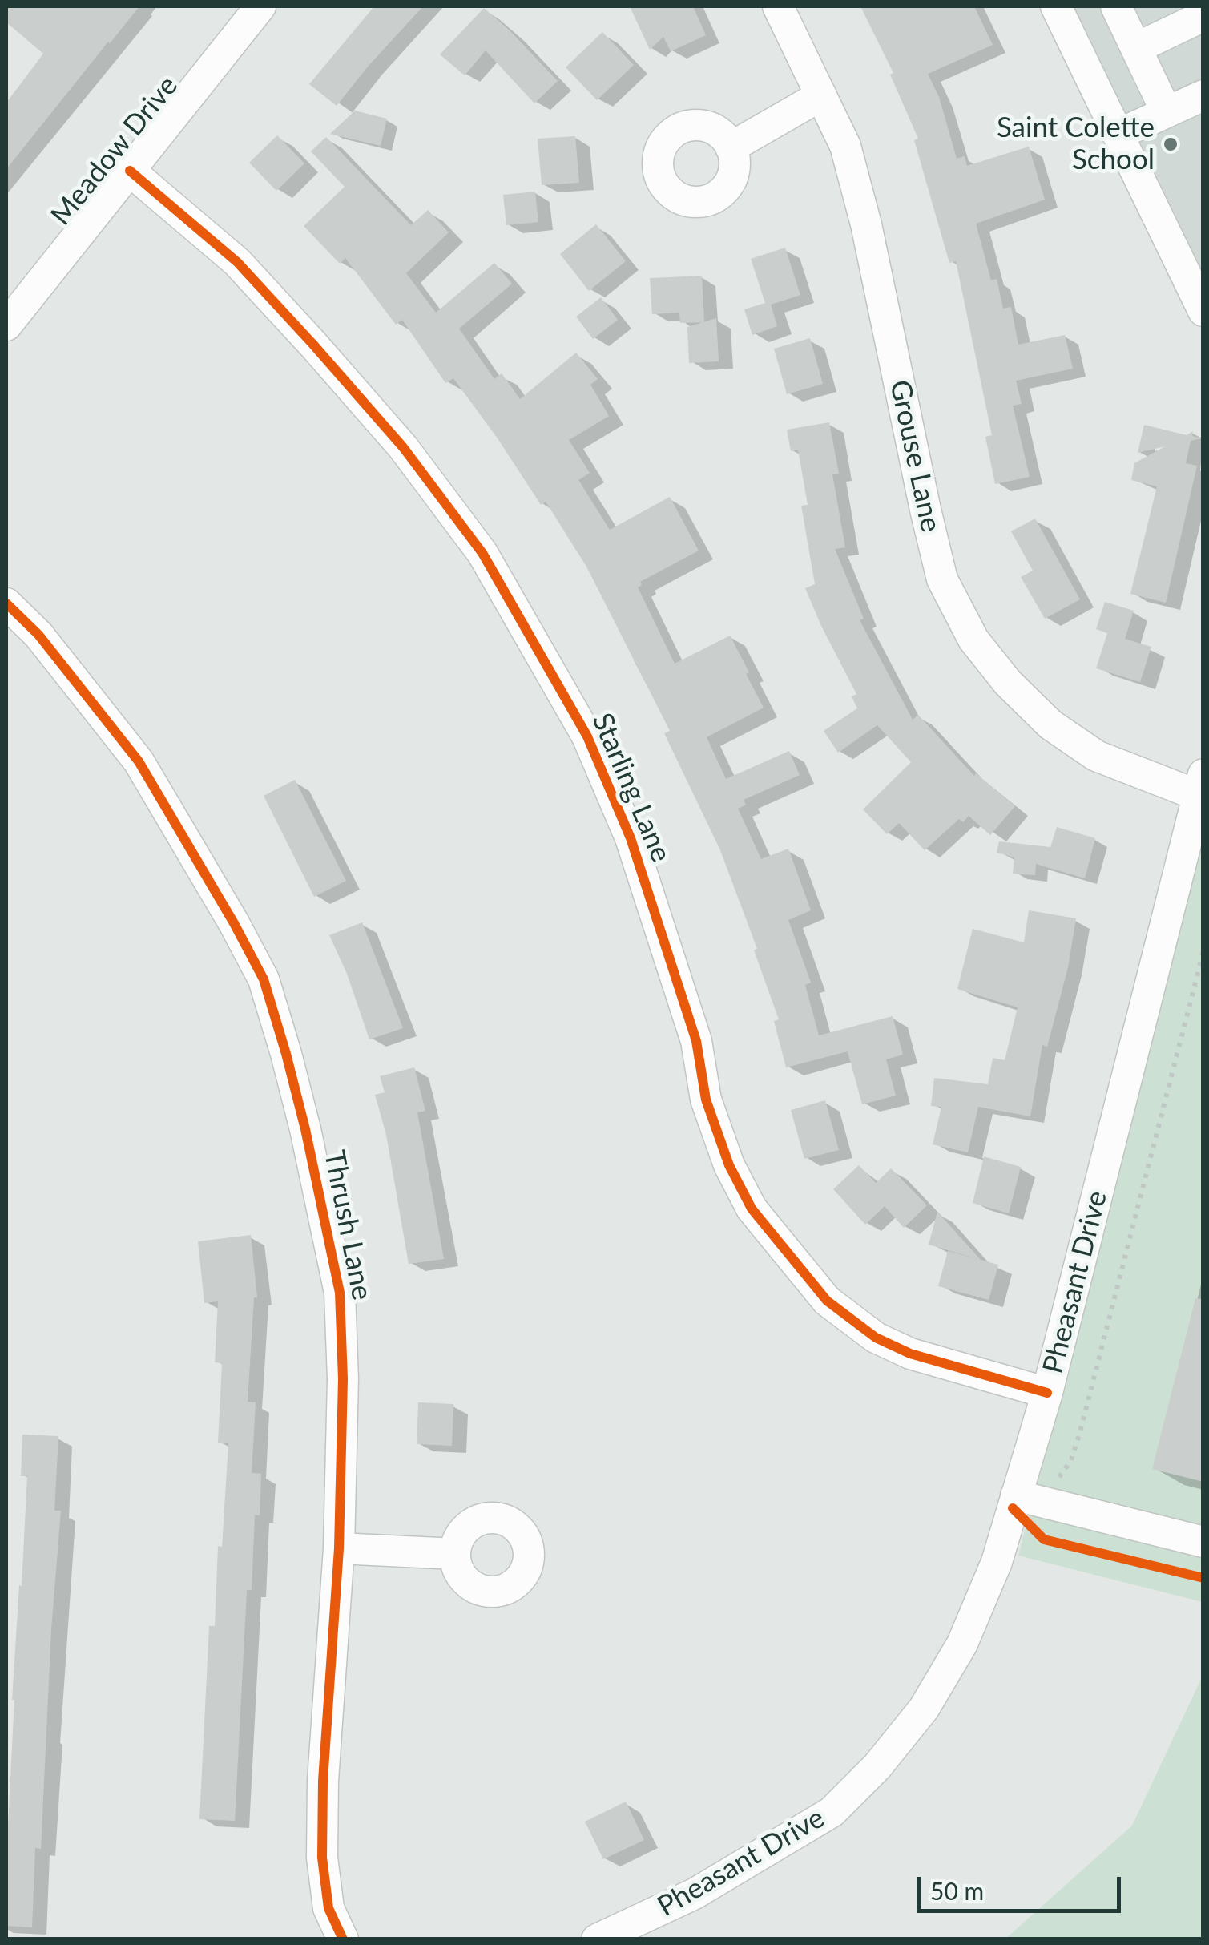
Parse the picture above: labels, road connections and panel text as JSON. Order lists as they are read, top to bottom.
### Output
{
  "streets": {
    "street": [
      "Meadow Drive",
      "Grouse Lane",
      "Starling Lane",
      "Thrush Lane",
      "Pheasant Drive"
    ]
  },
  "crossings": [
    ["Meadow Drive", "Starling Lane"],
    ["Grouse Lane", "Pheasant Drive"],
    ["Starling Lane", "Pheasant Drive"]
  ],
  "places": ["Saint Colette School"],
  "scale_bar": "50 m"
}
